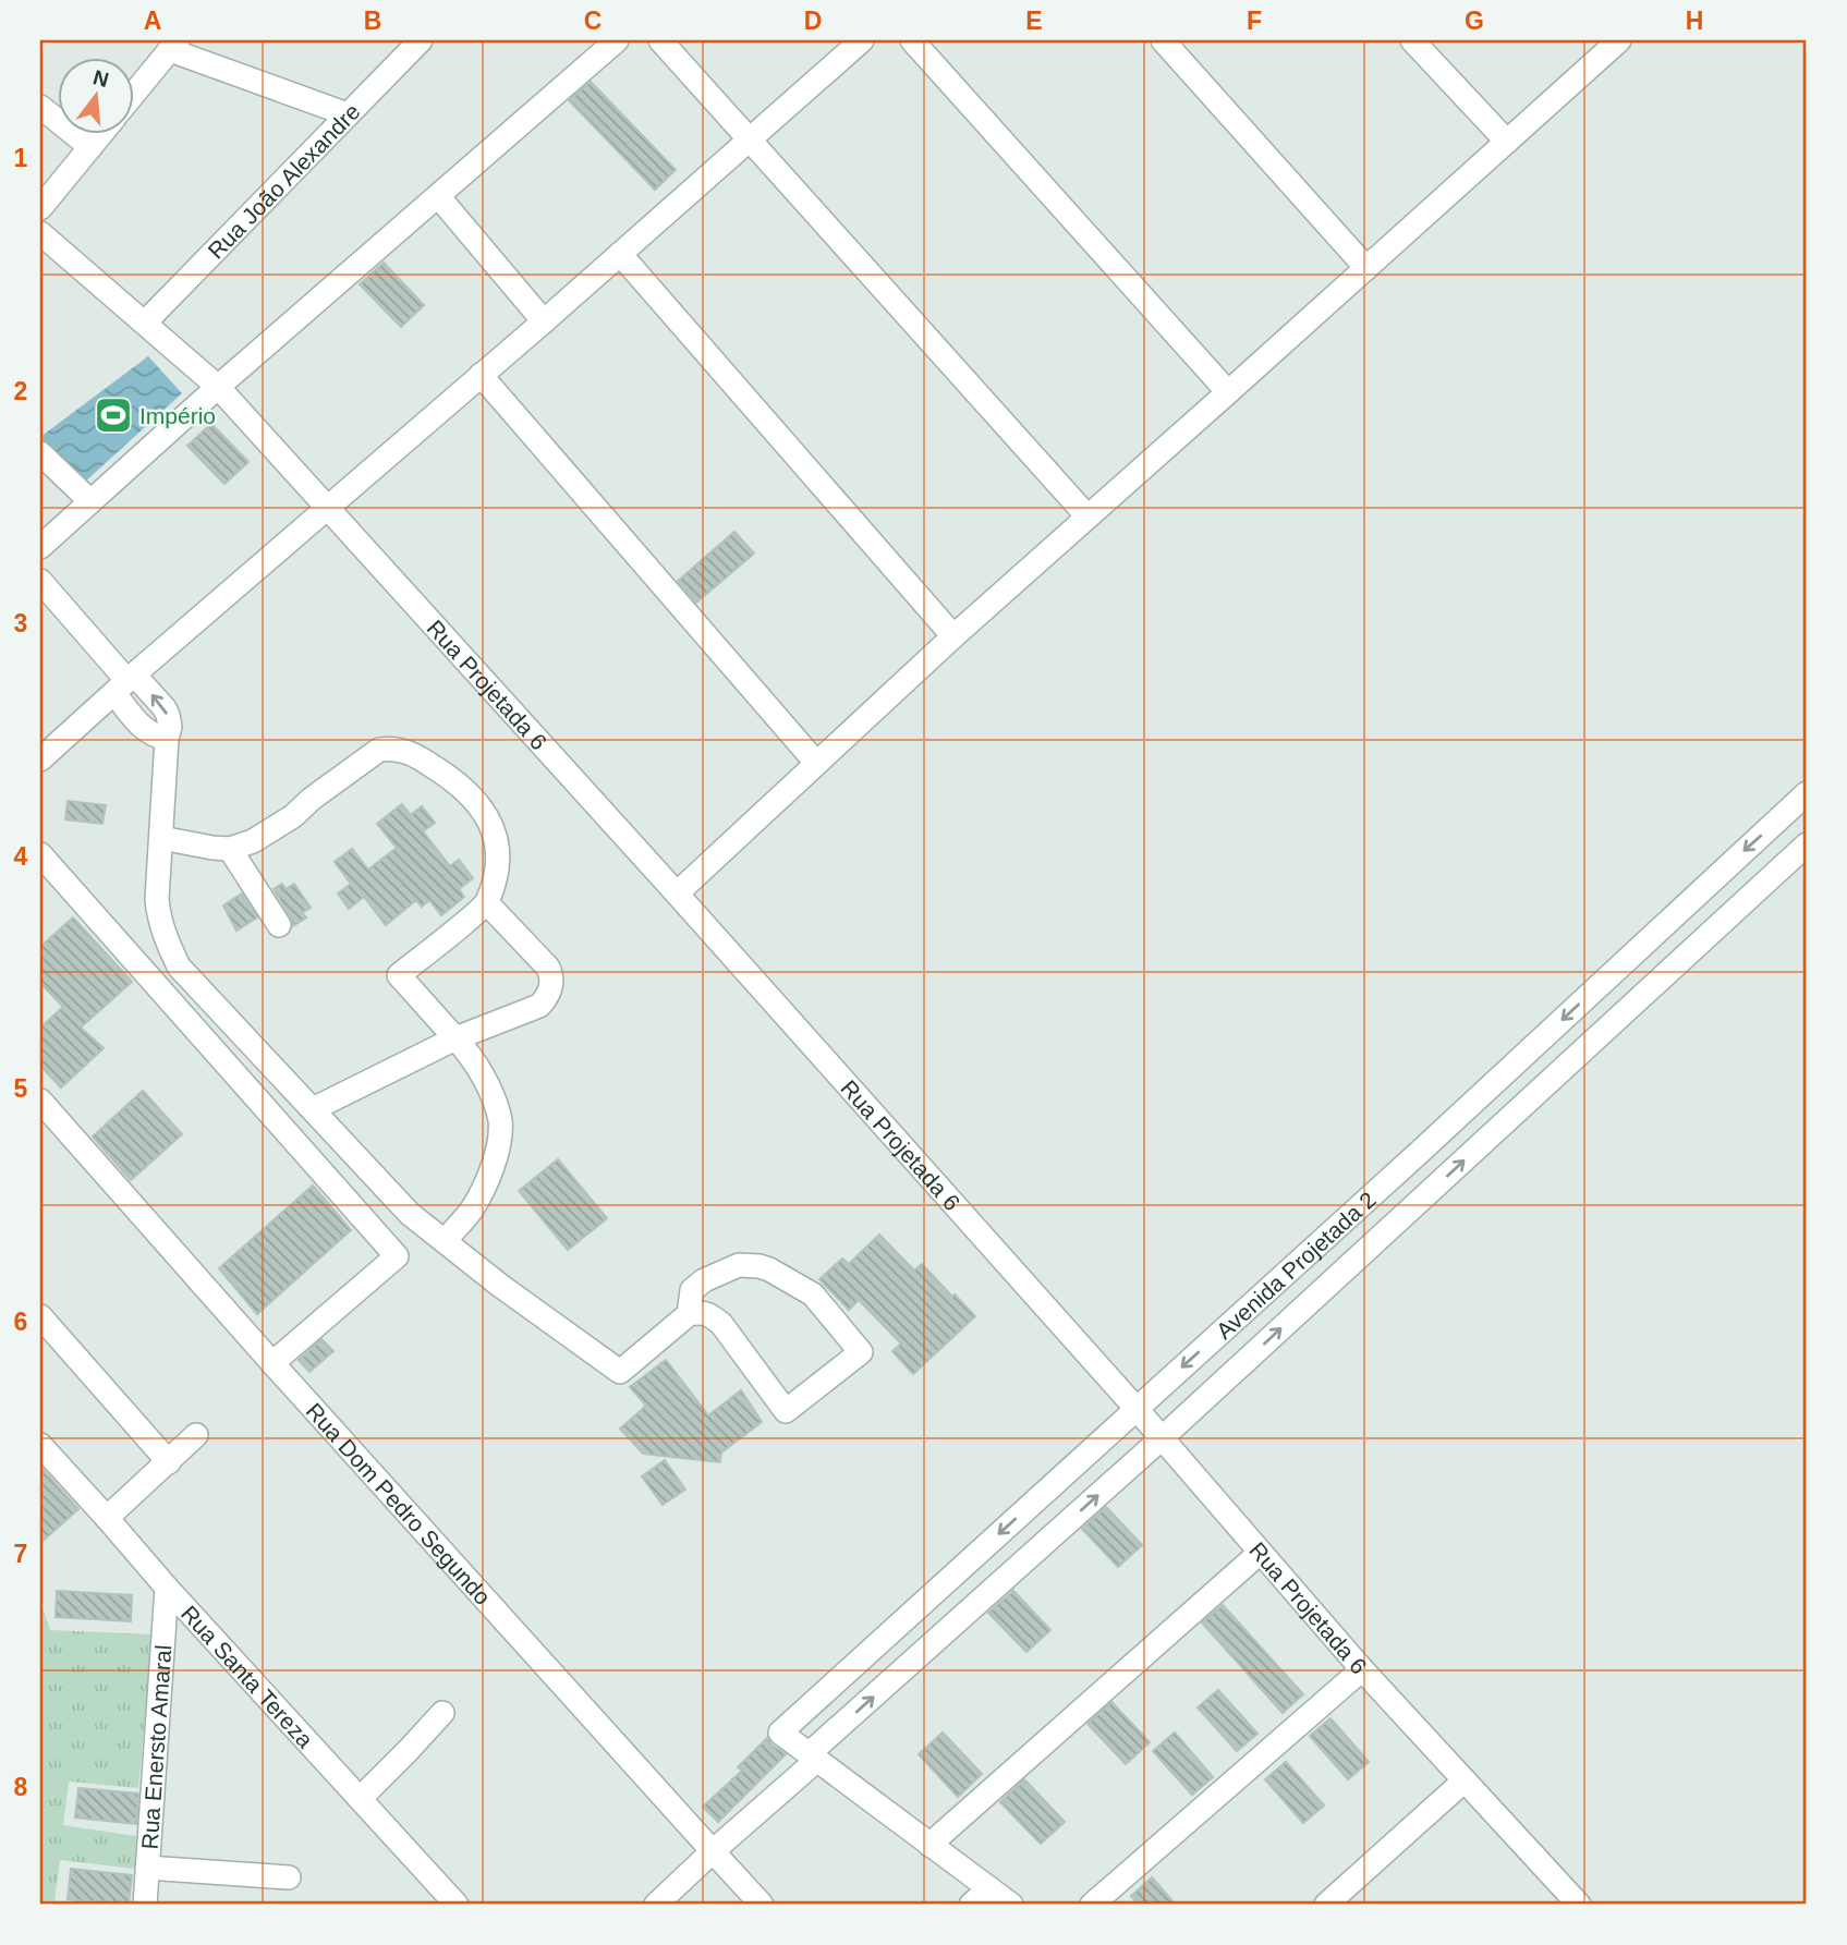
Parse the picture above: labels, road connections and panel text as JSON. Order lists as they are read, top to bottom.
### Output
{
  "streets": {
    "street": [
      "Rua João Alexandre",
      "Rua Projetada 6",
      "Avenida Projetada 2",
      "Rua Dom Pedro Segundo",
      "Rua Santa Tereza",
      "Rua Enersto Amaral"
    ]
  },
  "crossings": [
    ["Rua João Alexandre", "Rua Projetada 6"],
    ["Rua Projetada 6", "Avenida Projetada 2"],
    ["Avenida Projetada 2", "Rua Dom Pedro Segundo"],
    ["Rua Santa Tereza", "Rua Enersto Amaral"]
  ],
  "places": {
    "sports": ["Império"]
  },
  "north": "top",
  "grid": {
    "columns": [
      "A",
      "B",
      "C",
      "D",
      "E",
      "F",
      "G",
      "H"
    ],
    "rows": [
      "1",
      "2",
      "3",
      "4",
      "5",
      "6",
      "7",
      "8"
    ]
  }
}
